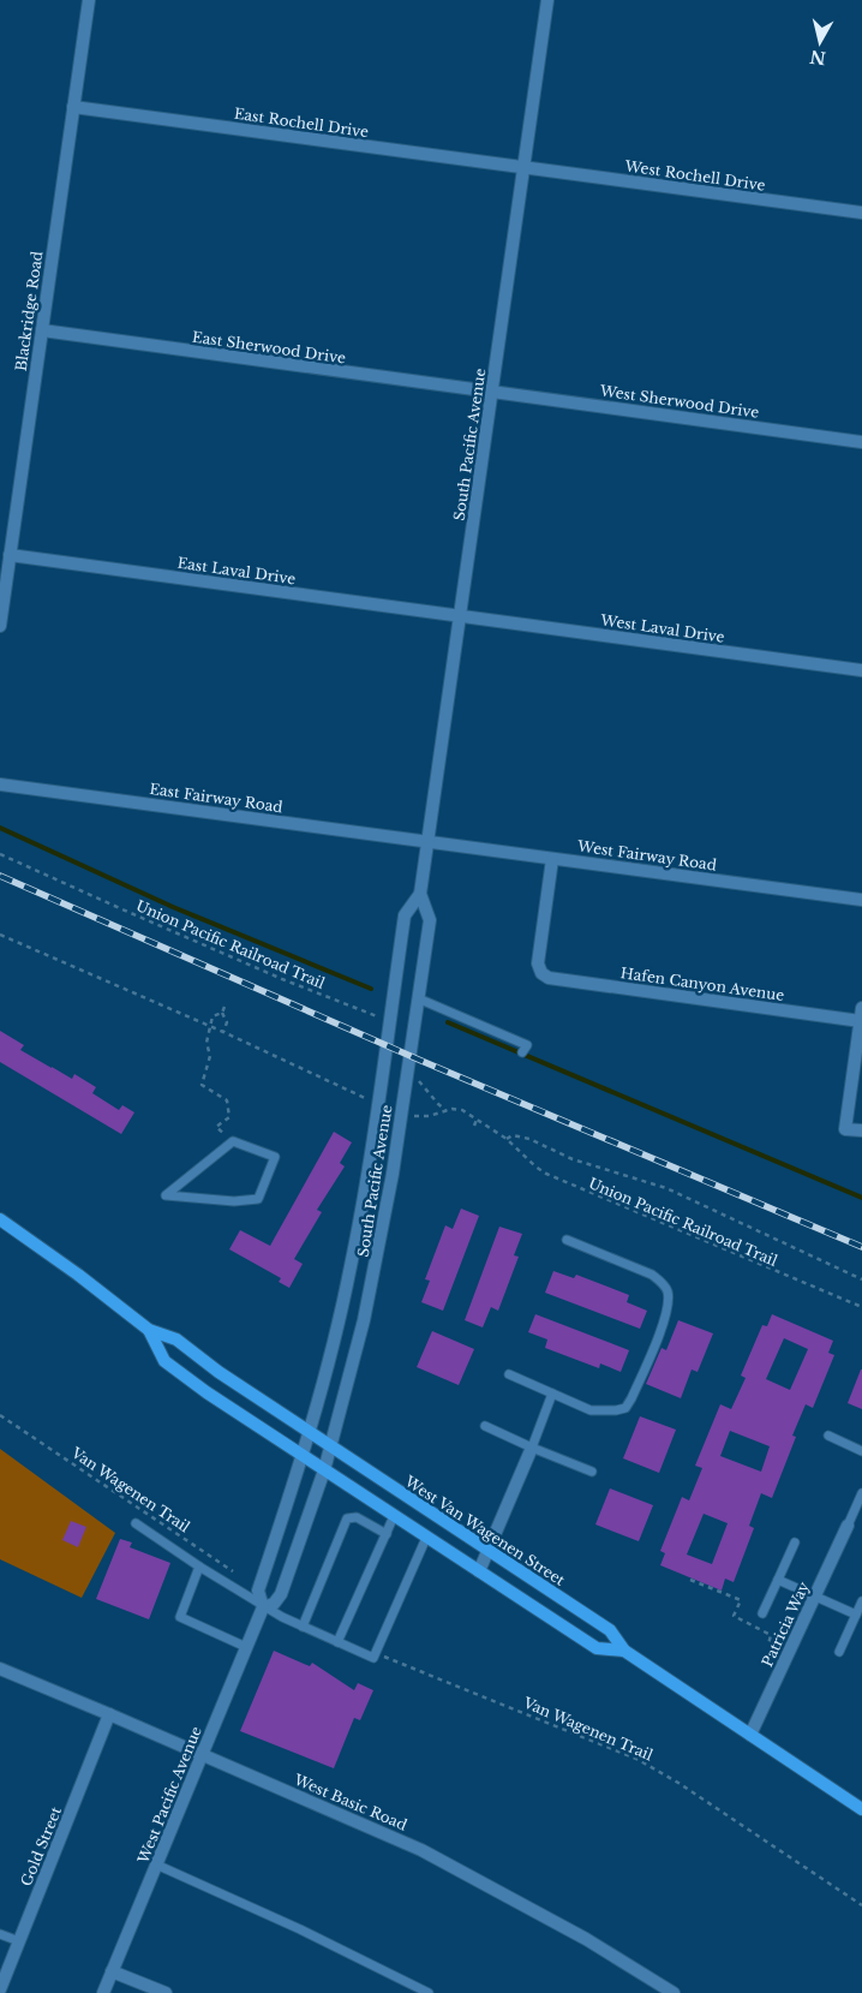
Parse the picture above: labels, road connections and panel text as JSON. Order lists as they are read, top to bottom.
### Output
{
  "streets": {
    "main road": ["West Van Wagenen Street"],
    "street": [
      "East Rochell Drive",
      "West Rochell Drive",
      "Blackridge Road",
      "East Sherwood Drive",
      "West Sherwood Drive",
      "South Pacific Avenue",
      "East Laval Drive",
      "West Laval Drive",
      "East Fairway Road",
      "West Fairway Road",
      "Hafen Canyon Avenue",
      "Patricia Way",
      "West Pacific Avenue",
      "West Basic Road",
      "Gold Street"
    ],
    "path": ["Union Pacific Railroad Trail", "Van Wagenen Trail"]
  },
  "crossings": [
    ["East Rochell Drive", "West Rochell Drive"],
    ["East Rochell Drive", "Blackridge Road"],
    ["East Rochell Drive", "South Pacific Avenue"],
    ["West Rochell Drive", "South Pacific Avenue"],
    ["Blackridge Road", "East Sherwood Drive"],
    ["Blackridge Road", "East Laval Drive"],
    ["East Sherwood Drive", "West Sherwood Drive"],
    ["East Sherwood Drive", "South Pacific Avenue"],
    ["West Sherwood Drive", "South Pacific Avenue"],
    ["South Pacific Avenue", "East Laval Drive"],
    ["South Pacific Avenue", "West Laval Drive"],
    ["South Pacific Avenue", "East Fairway Road"],
    ["South Pacific Avenue", "West Fairway Road"],
    ["South Pacific Avenue", "Union Pacific Railroad Trail"],
    ["South Pacific Avenue", "West Van Wagenen Street"],
    ["South Pacific Avenue", "West Pacific Avenue"],
    ["East Laval Drive", "West Laval Drive"],
    ["East Fairway Road", "West Fairway Road"],
    ["West Fairway Road", "Hafen Canyon Avenue"],
    ["West Van Wagenen Street", "Patricia Way"],
    ["West Van Wagenen Street", "West Pacific Avenue"],
    ["West Pacific Avenue", "West Basic Road"],
    ["West Basic Road", "Gold Street"]
  ],
  "north": "bottom"
}
